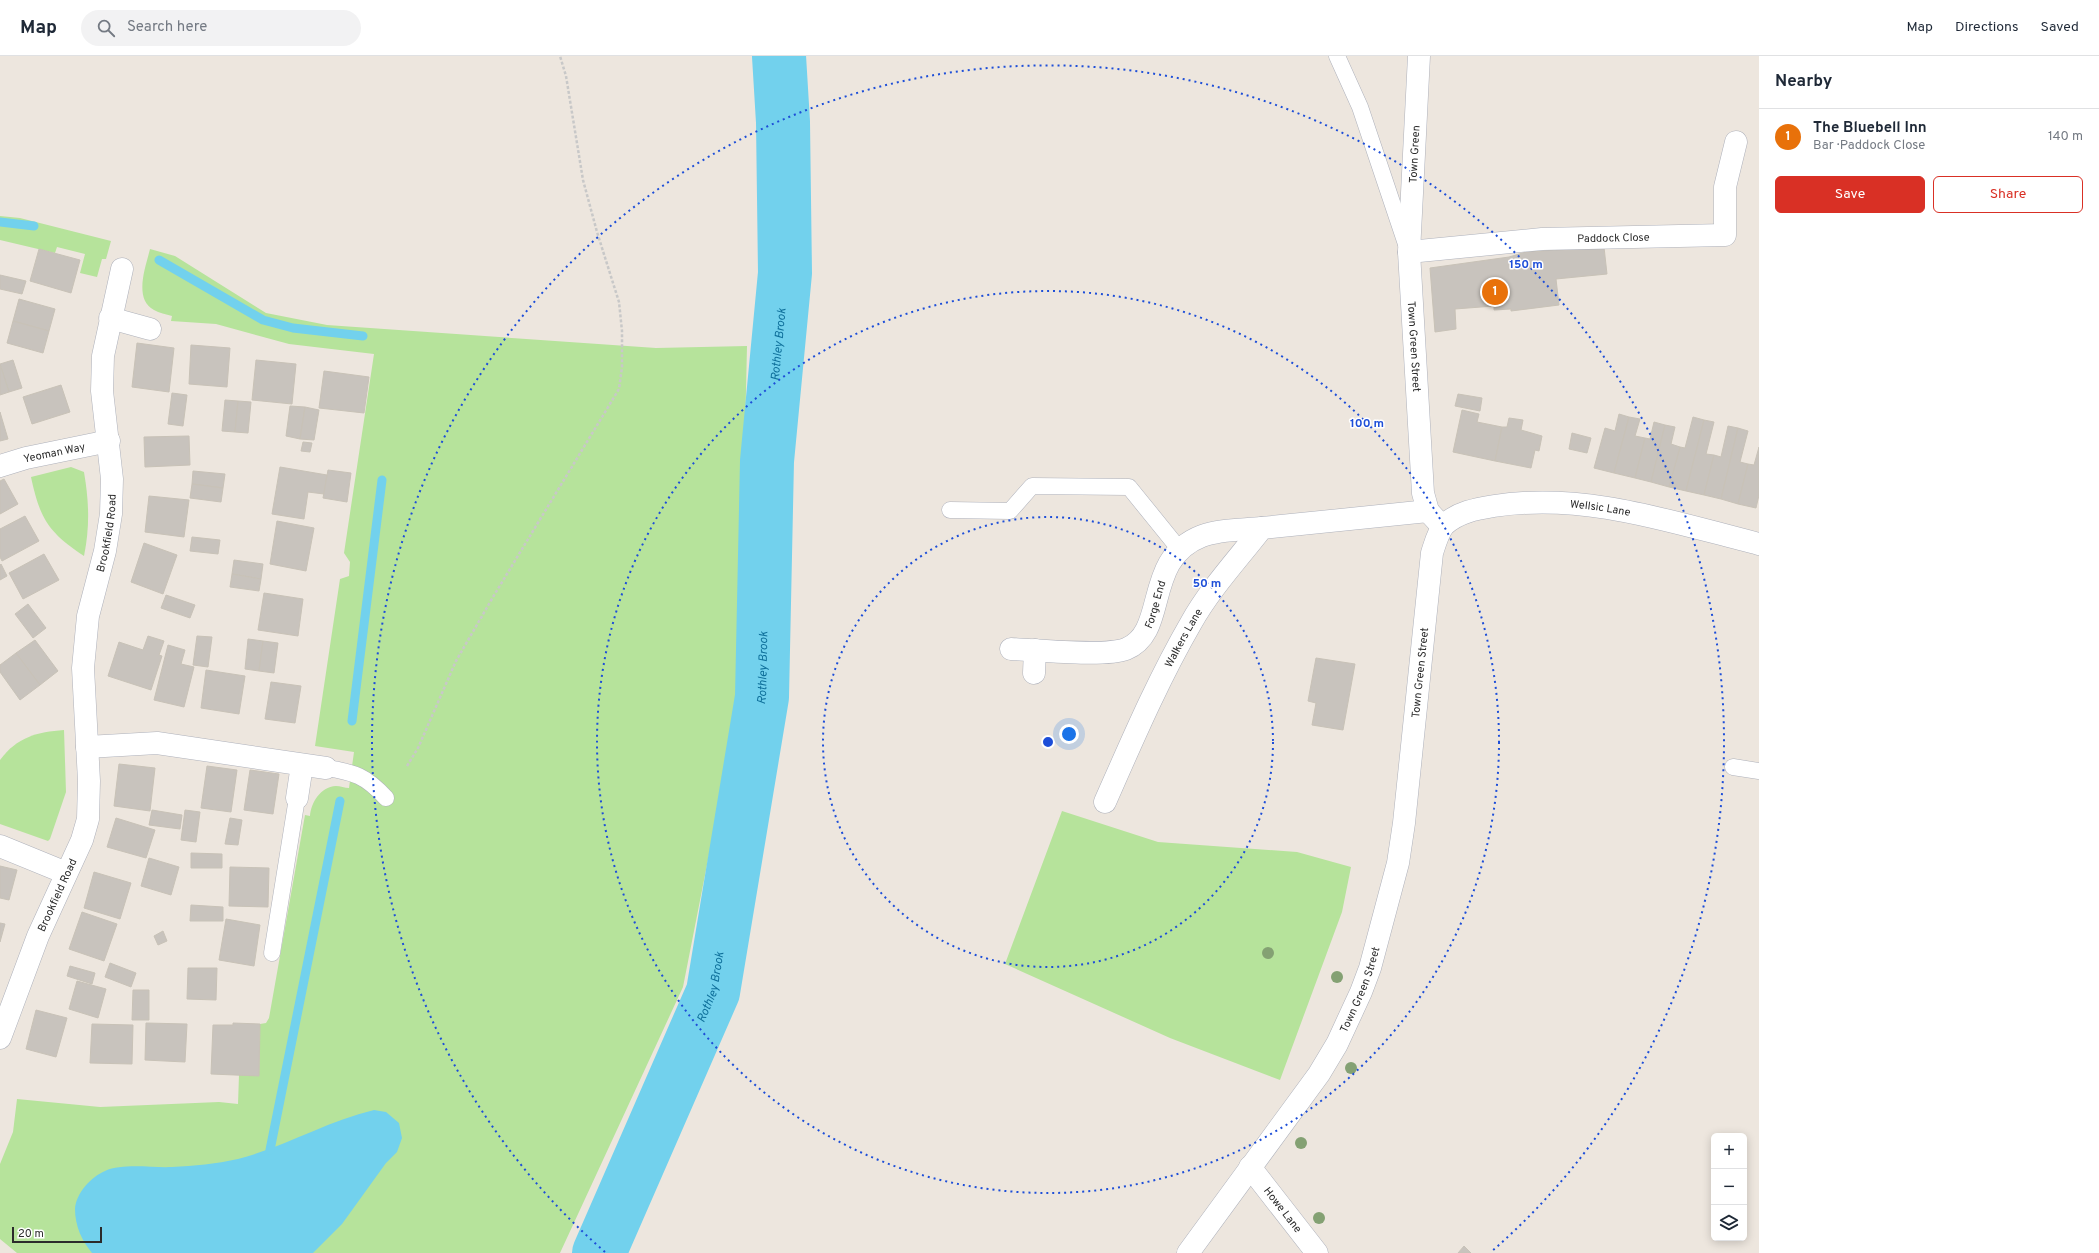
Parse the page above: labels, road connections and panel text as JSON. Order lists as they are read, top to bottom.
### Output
{
  "streets": {
    "street": [
      "Town Green",
      "Paddock Close",
      "Town Green Street",
      "Yeoman Way",
      "Wellsic Lane",
      "Brookfield Road",
      "Forge End",
      "Walkers Lane",
      "Howe Lane"
    ]
  },
  "crossings": [
    ["Town Green", "Paddock Close"],
    ["Town Green", "Town Green Street"],
    ["Paddock Close", "Town Green Street"],
    ["Town Green Street", "Wellsic Lane"],
    ["Town Green Street", "Howe Lane"],
    ["Yeoman Way", "Brookfield Road"],
    ["Forge End", "Walkers Lane"]
  ],
  "water": ["Rothley Brook"],
  "scale_bar": "20 m",
  "page": {
    "header": "Map",
    "search": "Search here",
    "nav": ["Map", "Directions", "Saved"],
    "heading": "Nearby",
    "list": [
      {
        "mark": "1",
        "name": "The Bluebell Inn",
        "note": "Bar · Paddock Close",
        "value": "140 m"
      }
    ],
    "buttons": ["Save", "Share"],
    "pins": "1",
    "map_buttons": ["+", "−"],
    "scale": "20 m"
  },
  "rings": ["150 m", "100 m", "50 m"]
}
